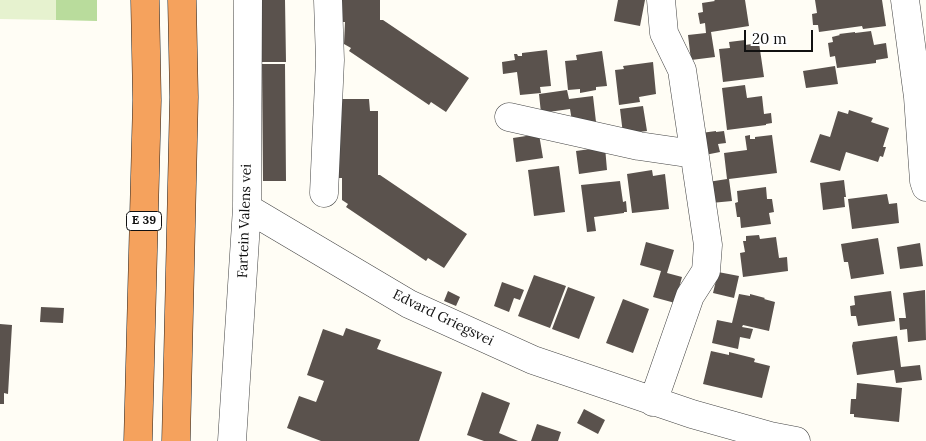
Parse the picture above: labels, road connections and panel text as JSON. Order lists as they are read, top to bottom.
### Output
{
  "streets": {
    "highway": ["E 39"],
    "street": ["Fartein Valens vei", "Edvard Griegsvei"]
  },
  "crossings": [
    ["Fartein Valens vei", "Edvard Griegsvei"]
  ],
  "scale_bar": "20 m"
}
